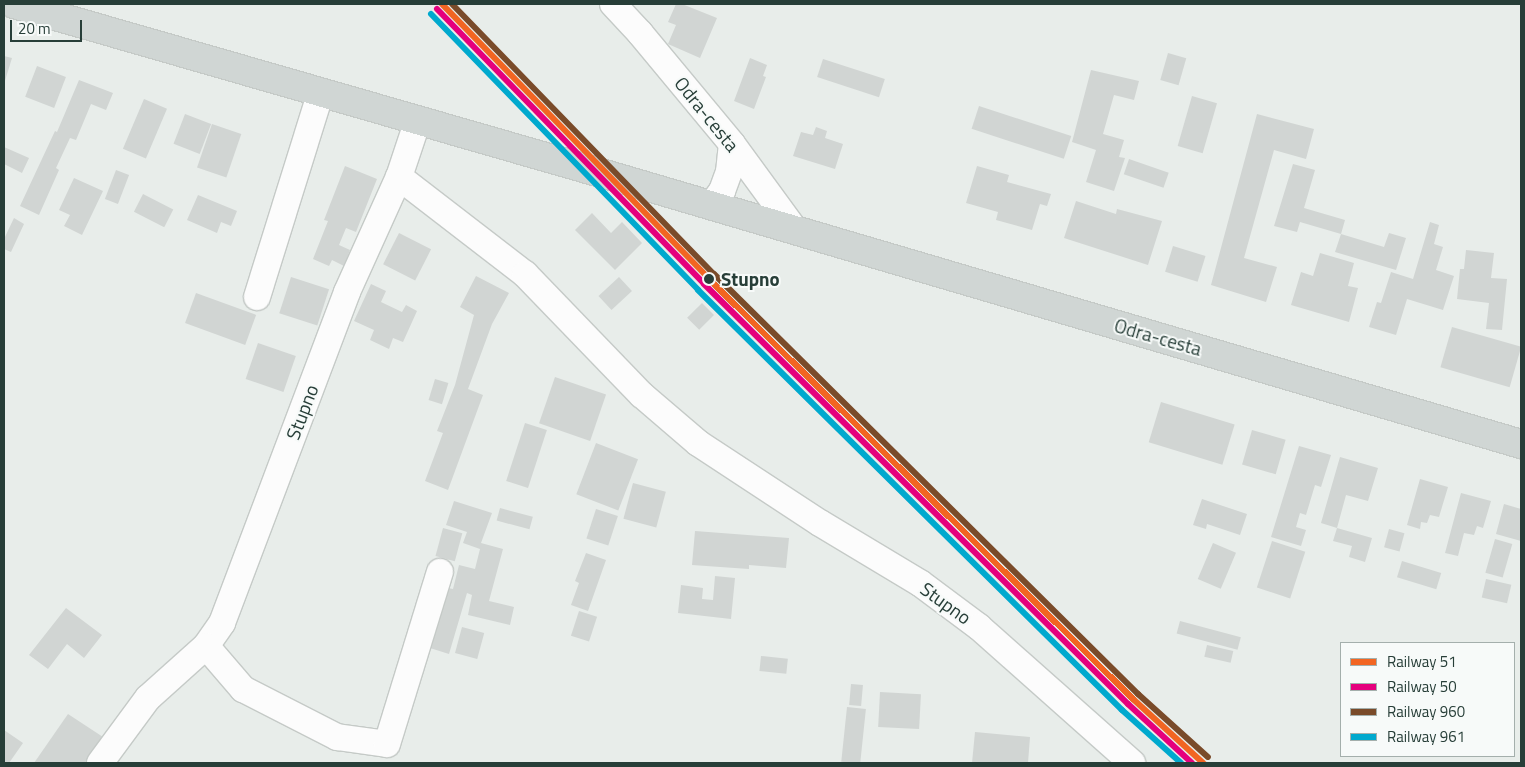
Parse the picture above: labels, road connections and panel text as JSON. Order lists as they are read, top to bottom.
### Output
{
  "streets": {
    "main road": ["Odra-cesta"],
    "street": ["Stupno"]
  },
  "crossings": [
    ["Odra-cesta", "Stupno"]
  ],
  "places": ["Stupno"],
  "lines": [
    "rail line 51",
    "rail line 960",
    "rail line 50",
    "rail line 961"
  ],
  "legend": [
    "Railway 51",
    "Railway 50",
    "Railway 960",
    "Railway 961"
  ],
  "scale_bar": "20 m"
}
